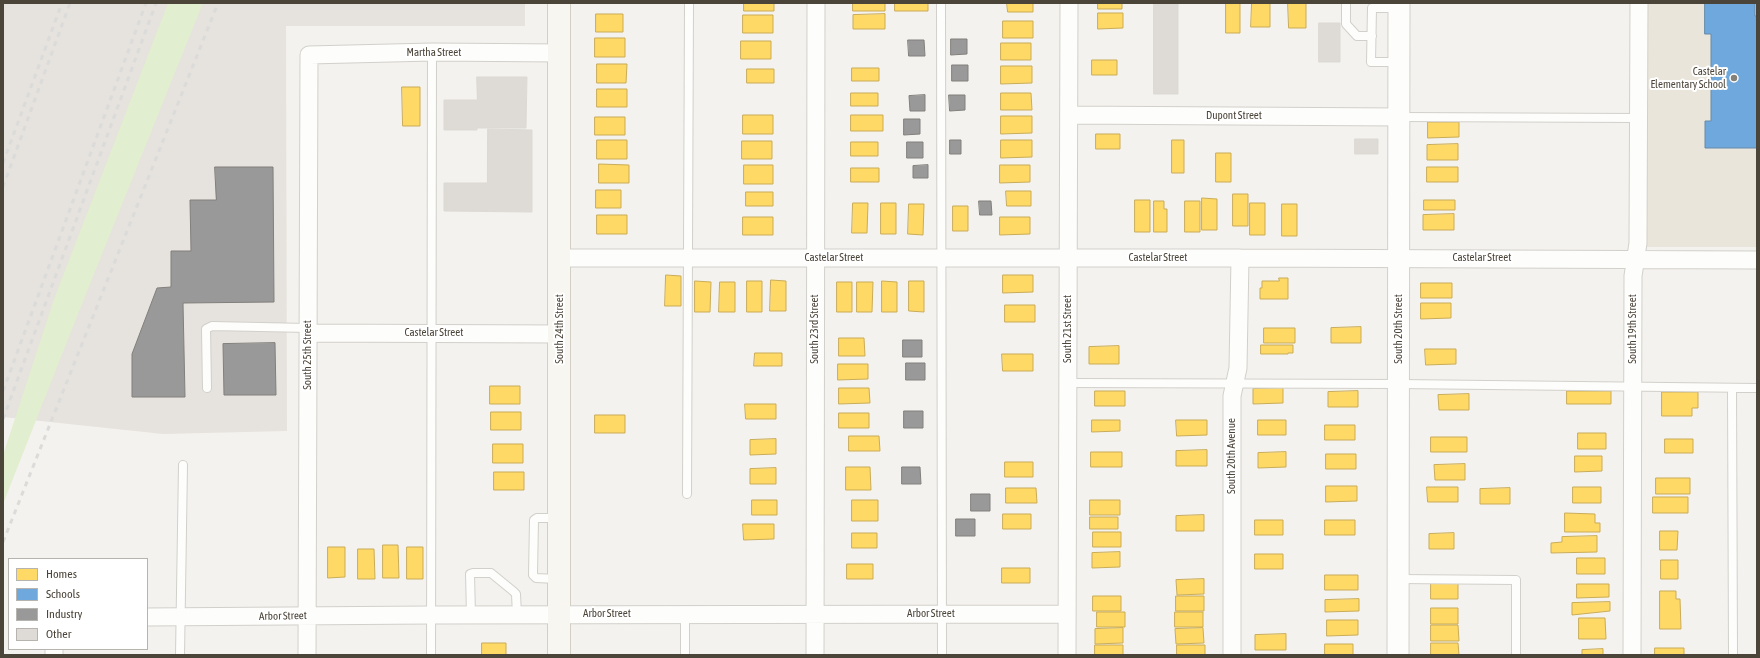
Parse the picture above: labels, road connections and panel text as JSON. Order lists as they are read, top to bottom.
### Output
{
  "streets": {
    "main road": ["South 24th Street"],
    "street": [
      "Martha Street",
      "Dupont Street",
      "Castelar Street",
      "South 23rd Street",
      "South 21st Street",
      "South 20th Street",
      "South 19th Street",
      "South 25th Street",
      "South 20th Avenue",
      "Arbor Street"
    ]
  },
  "crossings": [
    ["Martha Street", "South 24th Street"],
    ["Martha Street", "South 25th Street"],
    ["Dupont Street", "South 21st Street"],
    ["Dupont Street", "South 20th Street"],
    ["Castelar Street", "South 24th Street"],
    ["Castelar Street", "South 23rd Street"],
    ["Castelar Street", "South 21st Street"],
    ["Castelar Street", "South 20th Street"],
    ["Castelar Street", "South 19th Street"],
    ["Castelar Street", "South 25th Street"],
    ["Castelar Street", "South 20th Avenue"],
    ["South 24th Street", "Arbor Street"],
    ["South 23rd Street", "Arbor Street"],
    ["South 21st Street", "Arbor Street"],
    ["South 25th Street", "Arbor Street"]
  ],
  "places": ["Castelar Elementary School"],
  "legend": [
    "Homes",
    "Schools",
    "Industry",
    "Other"
  ]
}
